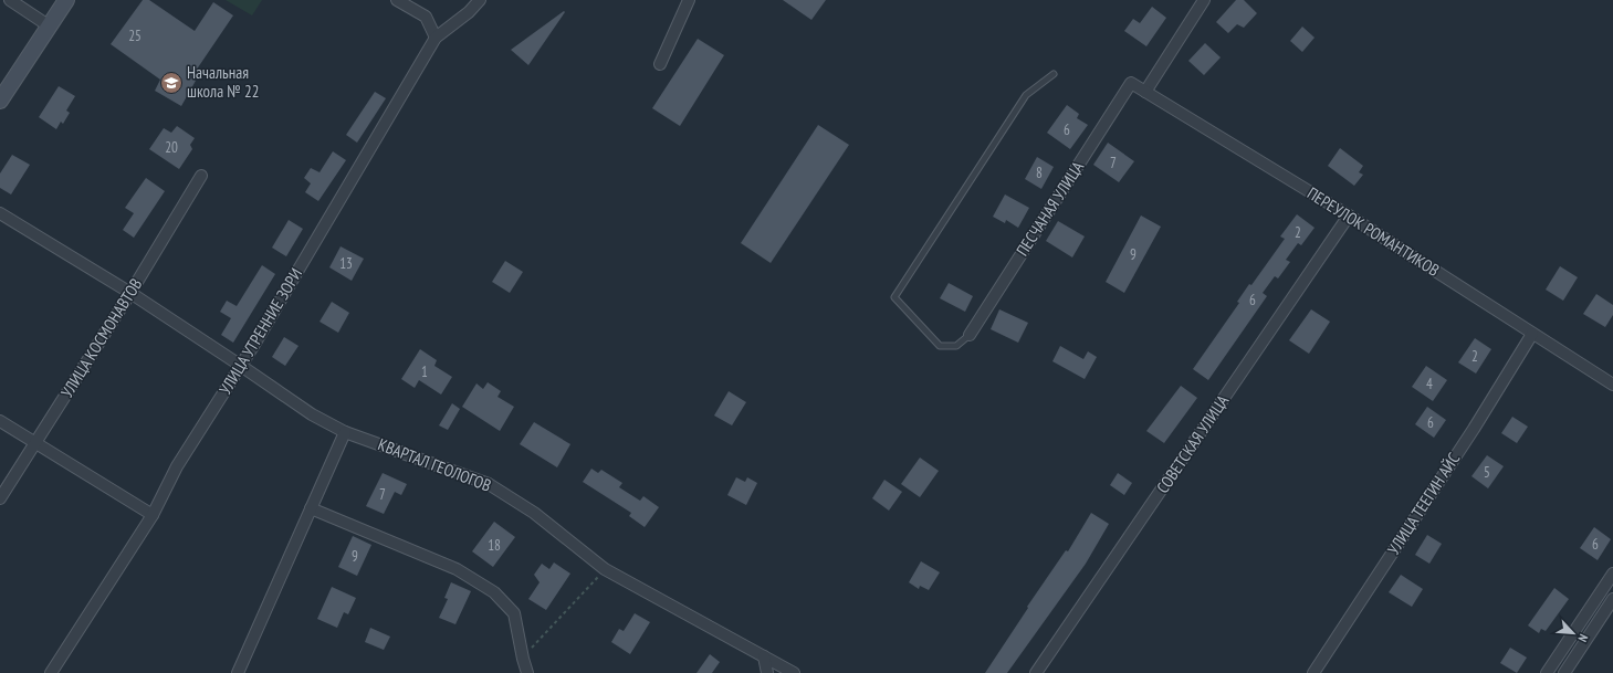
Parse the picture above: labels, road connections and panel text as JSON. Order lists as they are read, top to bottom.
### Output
{
  "streets": {
    "street": [
      "ПЕСЧАНАЯ УЛИЦА",
      "ПЕРЕУЛОК РОМАНТИКОВ",
      "УЛИЦА УТРЕННИЕ ЗОРИ",
      "УЛИЦА КОСМОНАВТОВ",
      "СОВЕТСКАЯ УЛИЦА",
      "КВАРТАЛ ГЕОЛОГОВ",
      "УЛИЦА ТЕЕГИН АЙС"
    ]
  },
  "crossings": [
    ["ПЕСЧАНАЯ УЛИЦА", "ПЕРЕУЛОК РОМАНТИКОВ"],
    ["ПЕРЕУЛОК РОМАНТИКОВ", "СОВЕТСКАЯ УЛИЦА"],
    ["ПЕРЕУЛОК РОМАНТИКОВ", "УЛИЦА ТЕЕГИН АЙС"],
    ["УЛИЦА УТРЕННИЕ ЗОРИ", "КВАРТАЛ ГЕОЛОГОВ"],
    ["УЛИЦА КОСМОНАВТОВ", "КВАРТАЛ ГЕОЛОГОВ"]
  ],
  "places": {
    "school or university": ["Начальная школа № 22"]
  },
  "house_numbers": [
    "25",
    "6",
    "20",
    "7",
    "8",
    "2",
    "9",
    "13",
    "6",
    "2",
    "1",
    "4",
    "6",
    "5",
    "7",
    "6",
    "18",
    "9"
  ],
  "north": "bottom right"
}
